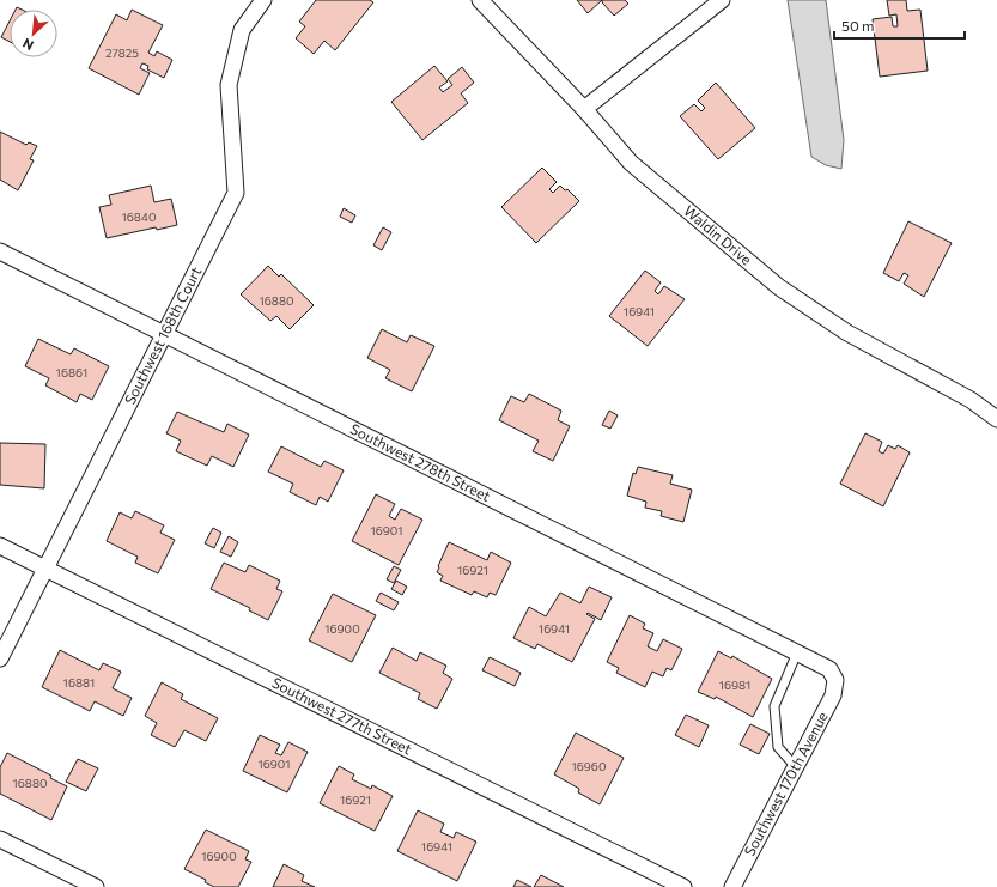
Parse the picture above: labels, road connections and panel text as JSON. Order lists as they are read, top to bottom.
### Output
{
  "streets": {
    "street": [
      "Waldin Drive",
      "Southwest 168th Court",
      "Southwest 278th Street",
      "Southwest 277th Street",
      "Southwest 170th Avenue"
    ]
  },
  "crossings": [
    ["Southwest 168th Court", "Southwest 278th Street"],
    ["Southwest 168th Court", "Southwest 277th Street"],
    ["Southwest 278th Street", "Southwest 170th Avenue"]
  ],
  "house_numbers": [
    "27825",
    "16840",
    "16880",
    "16941",
    "16861",
    "16901",
    "16921",
    "16900",
    "16941",
    "16881",
    "16981",
    "16901",
    "16960",
    "16880",
    "16921",
    "16941",
    "16900"
  ],
  "scale_bar": "50 m",
  "north": "bottom left"
}
